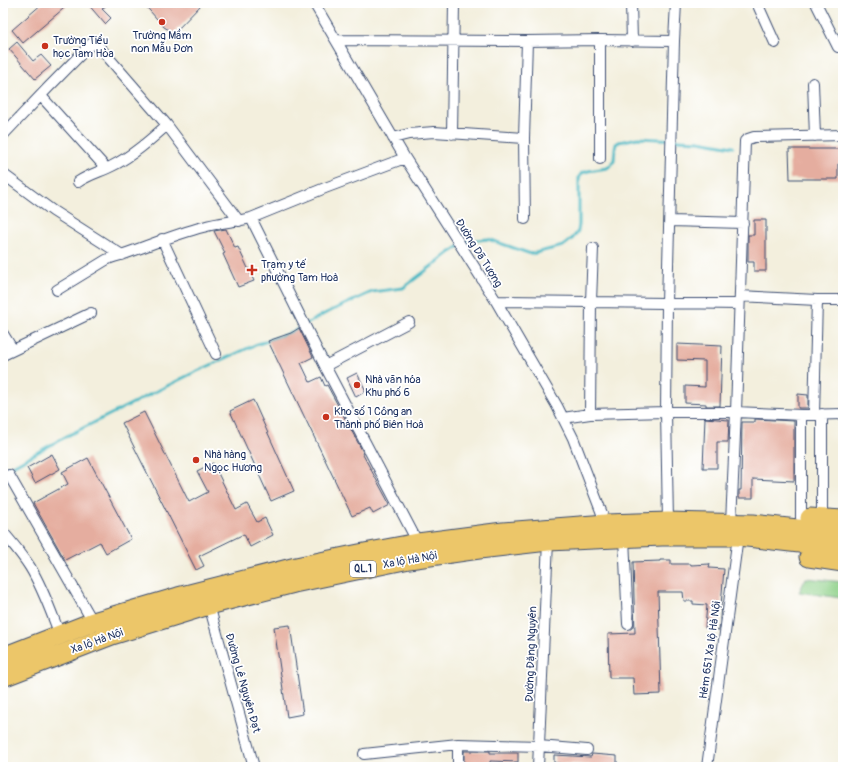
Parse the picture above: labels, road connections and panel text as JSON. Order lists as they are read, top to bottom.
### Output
{
  "streets": {
    "highway": ["Xa lộ Hà Nội", "QL.1"],
    "street": [
      "Đường Dã Tượng",
      "Hẻm 651 Xa lộ Hà Nội",
      "Đường Đặng Nguyên",
      "Đường Lê Nguyên Đạt"
    ]
  },
  "crossings": [
    ["Xa lộ Hà Nội", "QL.1"],
    ["Xa lộ Hà Nội", "Hẻm 651 Xa lộ Hà Nội"],
    ["Xa lộ Hà Nội", "Đường Đặng Nguyên"],
    ["Xa lộ Hà Nội", "Đường Lê Nguyên Đạt"],
    ["QL.1", "Hẻm 651 Xa lộ Hà Nội"]
  ],
  "places": {
    "other": [
      "Trường Mầm non Mẫu Đơn",
      "Trường Tiểu học Tam Hòa",
      "Nhà văn hóa Khu phố 6",
      "Kho số 1 Công an Thành phố Biên Hoà",
      "Nhà hàng Ngọc Hương"
    ],
    "health": ["Trạm y tế phường Tam Hoà"]
  }
}
